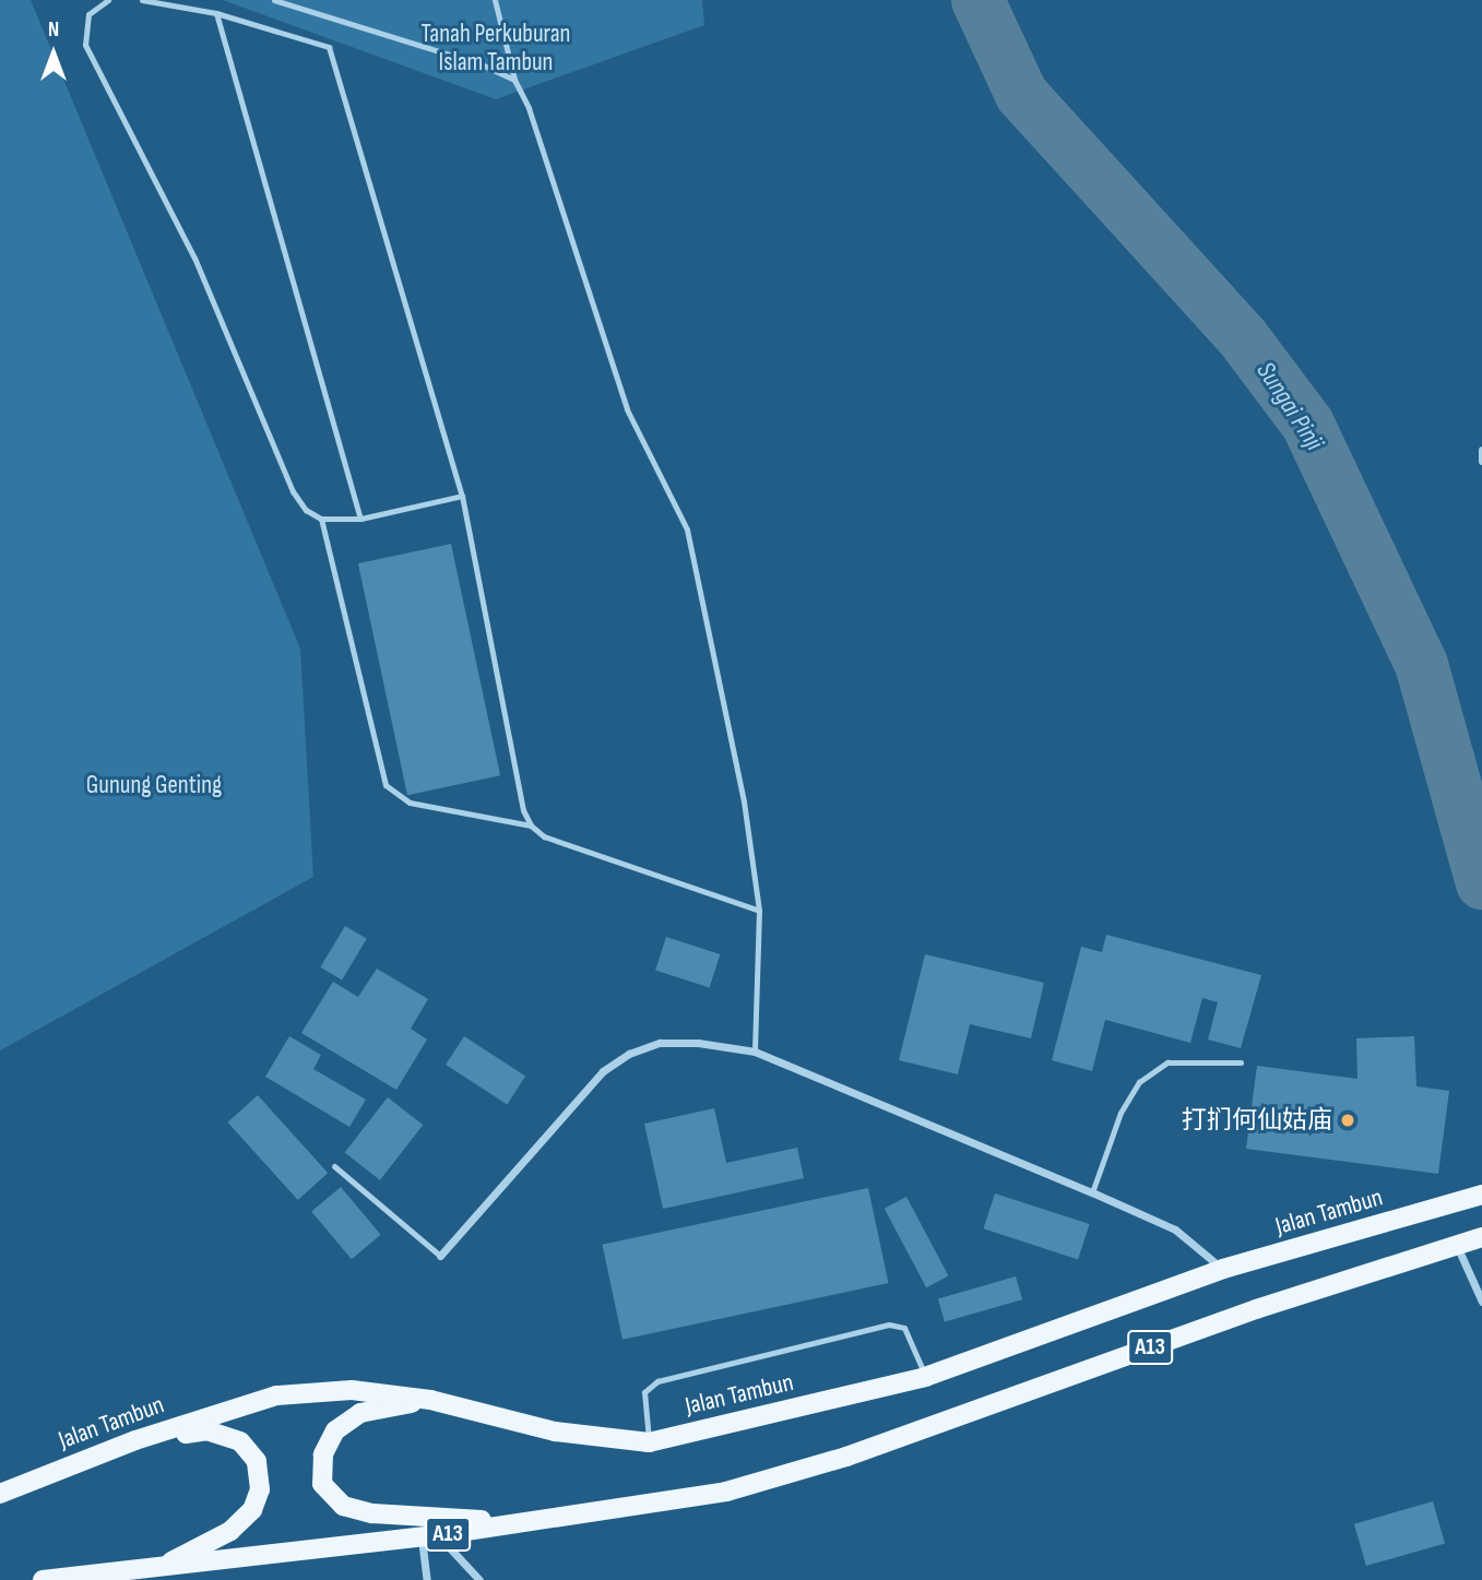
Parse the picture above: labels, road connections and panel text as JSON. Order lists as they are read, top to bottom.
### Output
{
  "streets": {
    "main road": ["Jalan Tambun", "A13"]
  },
  "water": ["Sungai Pinji"],
  "parks": ["Tanah Perkuburan Islam Tambun", "Gunung Genting"],
  "places": ["打扪何仙姑庙"],
  "north": "top"
}
